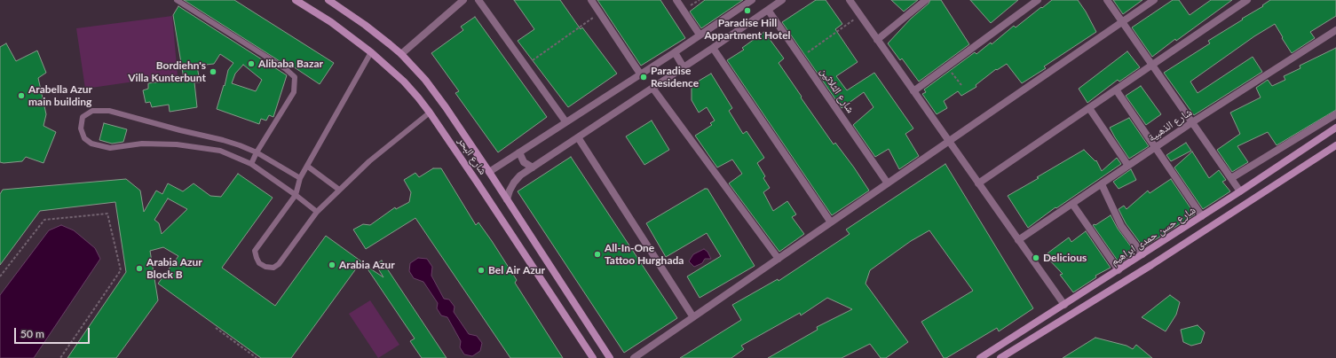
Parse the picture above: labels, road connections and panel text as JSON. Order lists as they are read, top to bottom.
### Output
{
  "streets": {
    "main road": ["شارع البحر", "شارع حسن حمدى ابراهيم"],
    "street": ["شارع الثلاثين", "شارع الذهبية"]
  },
  "places": [
    "Paradise Hill Appartment Hotel",
    "Alibaba Bazar",
    "Bordiehn's Villa Kunterbunt",
    "Paradise Residence",
    "Arabella Azur main building",
    "All-In-One Tattoo Hurghada",
    "Delicious",
    "Arabia Azur",
    "Arabia Azur Block B",
    "Bel Air Azur"
  ],
  "scale_bar": "50 m"
}
